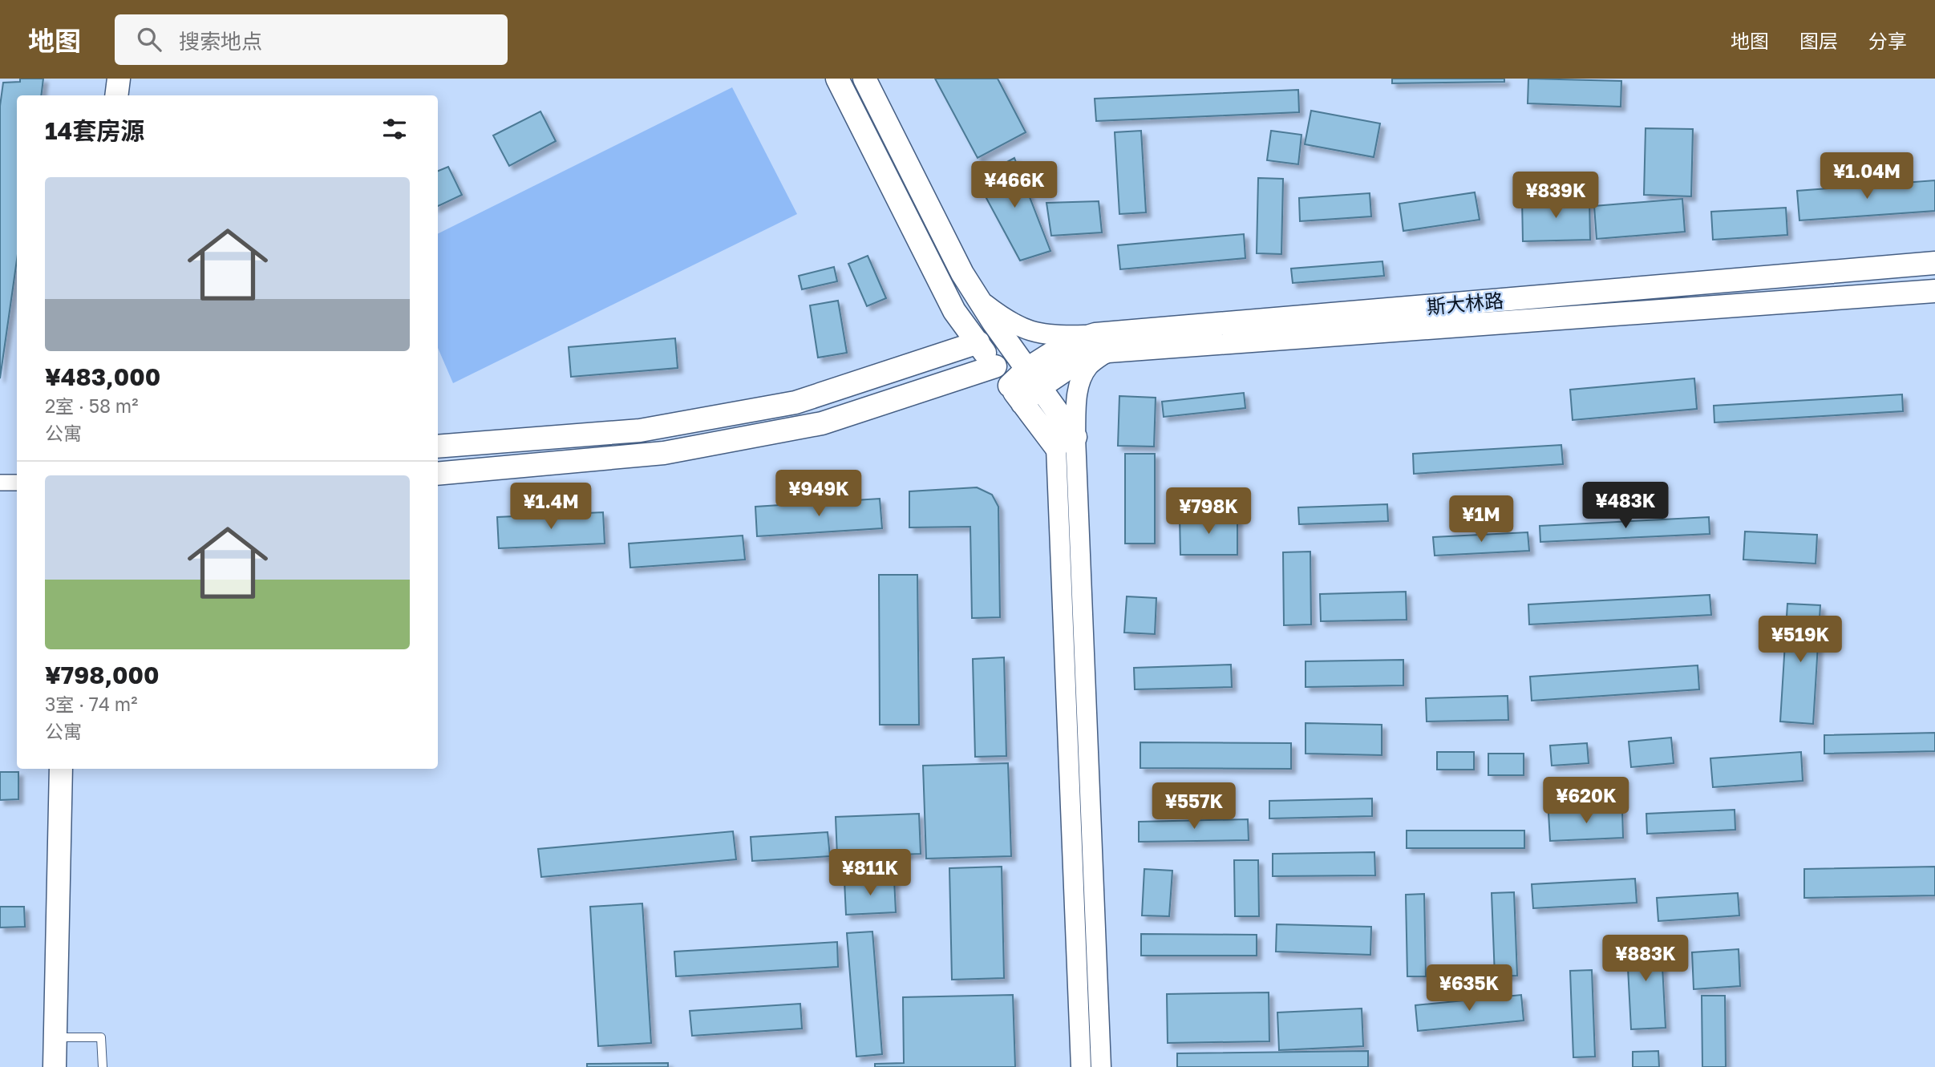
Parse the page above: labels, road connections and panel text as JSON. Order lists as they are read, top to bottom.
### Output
{
  "streets": {
    "main road": ["斯大林路"]
  },
  "page": {
    "header": "地图",
    "search": "搜索地点",
    "nav": ["地图", "图层", "分享"],
    "heading": "14套房源",
    "price": [
      "¥1.04M",
      "¥466K",
      "¥839K",
      "¥949K",
      "¥483K",
      "¥1.4M",
      "¥798K",
      "¥1M",
      "¥519K",
      "¥620K",
      "¥557K",
      "¥811K",
      "¥883K",
      "¥635K"
    ],
    "list": [
      {
        "name": "¥483,000",
        "note": "2室 · 58 m² · 公寓"
      },
      {
        "name": "¥798,000",
        "note": "3室 · 74 m² · 公寓"
      }
    ]
  }
}
